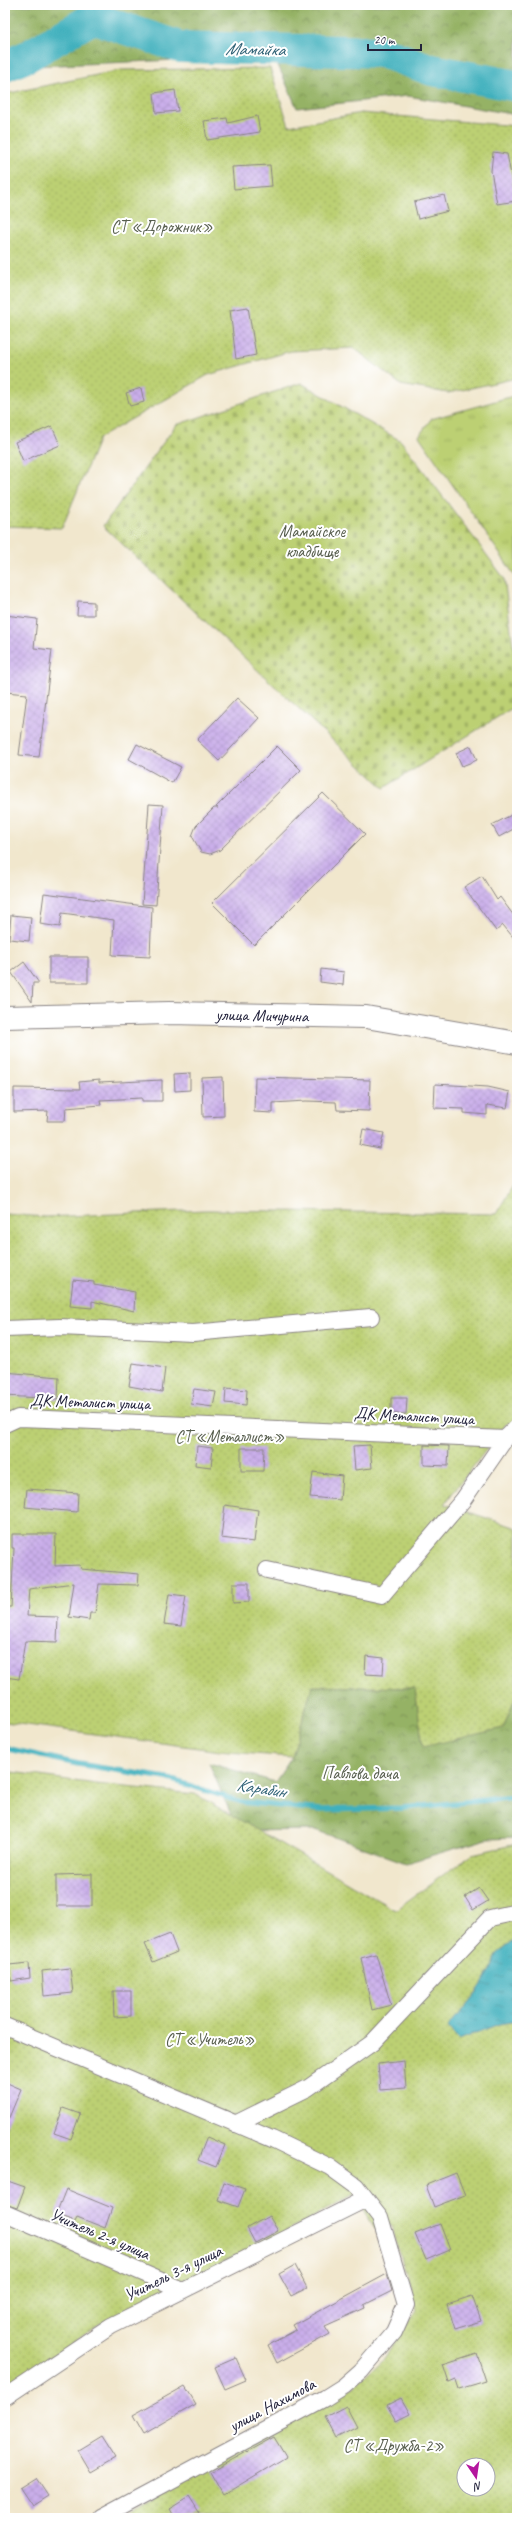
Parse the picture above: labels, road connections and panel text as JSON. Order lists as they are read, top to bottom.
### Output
{
  "streets": {
    "street": [
      "улица Мичурина",
      "ДК Металист улица",
      "Учитель 2-я улица",
      "Учитель 3-я улица",
      "улица Нахимова"
    ]
  },
  "crossings": [
    ["Учитель 2-я улица", "Учитель 3-я улица"],
    ["Учитель 3-я улица", "улица Нахимова"]
  ],
  "water": ["Мамайка", "Карабин"],
  "parks": [
    "СТ «Дорожник»",
    "Мамайское кладбище",
    "СТ «Металлист»",
    "Павлова дача",
    "СТ «Учитель»",
    "СТ «Дружба-2»"
  ],
  "scale_bar": "20 m",
  "north": "bottom"
}
